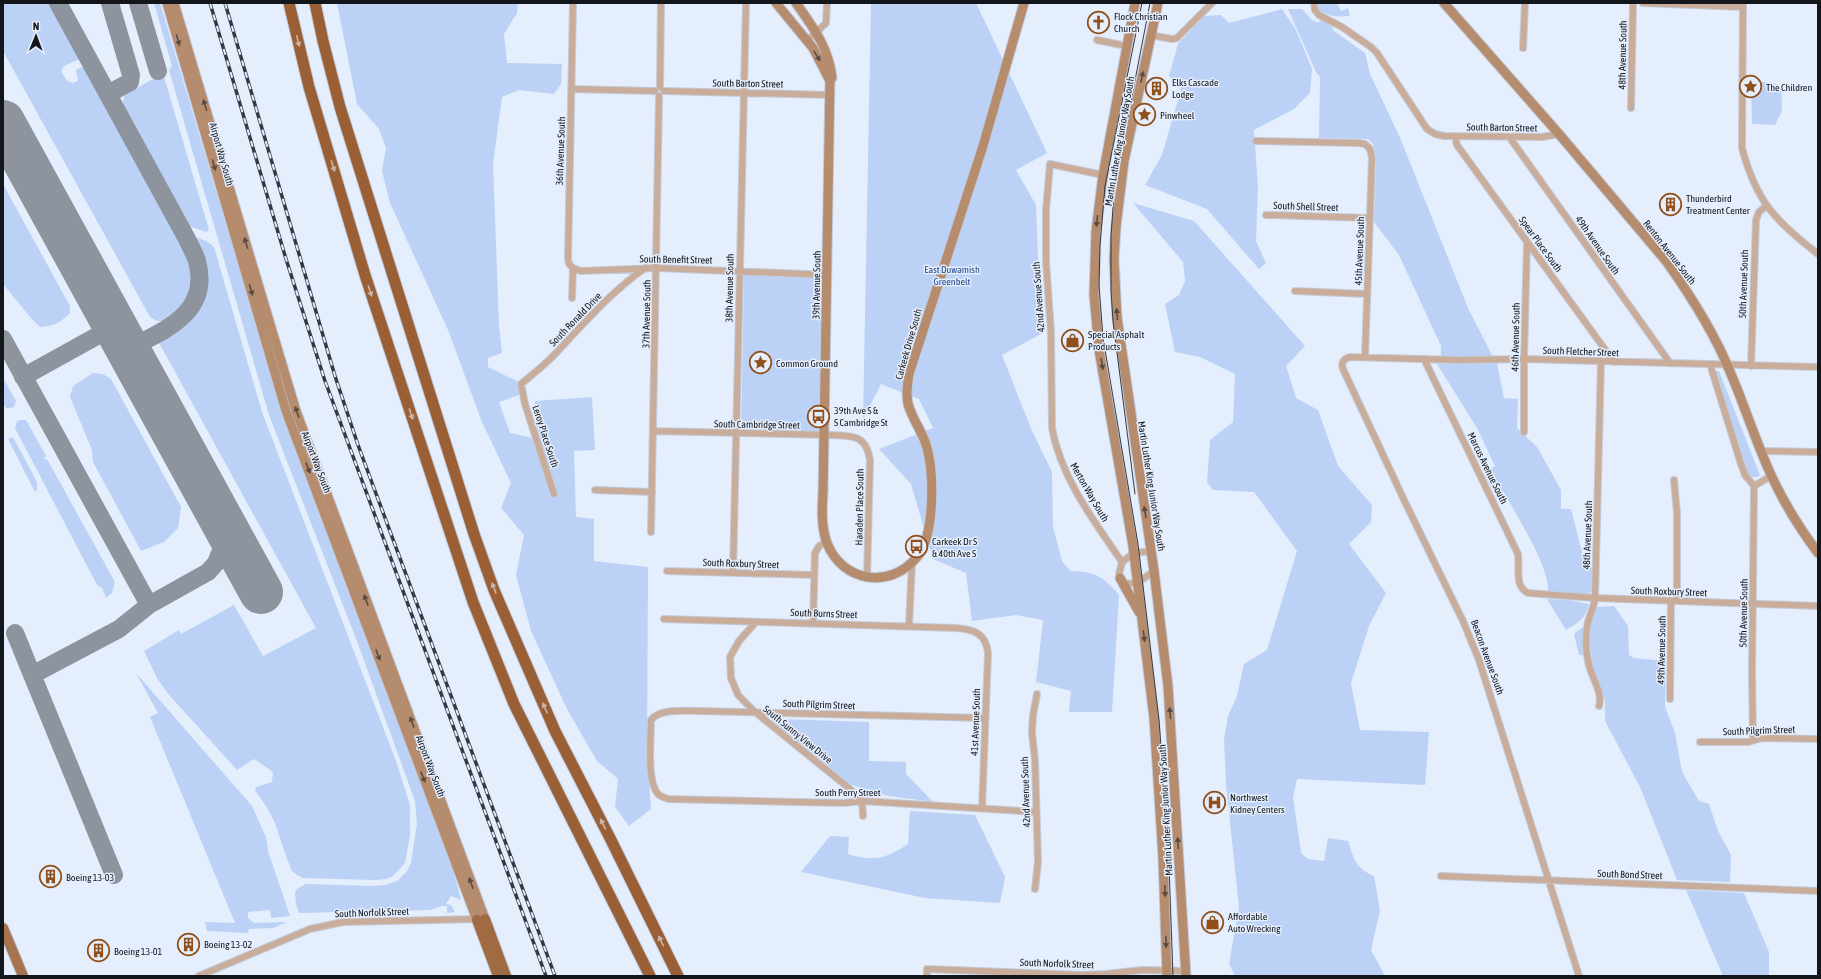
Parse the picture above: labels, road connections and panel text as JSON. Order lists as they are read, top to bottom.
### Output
{
  "streets": {
    "main road": [
      "Martin Luther King Junior Way South",
      "Airport Way South",
      "Renton Avenue South",
      "39th Avenue South",
      "Carkeek Drive South"
    ],
    "street": [
      "48th Avenue South",
      "South Barton Street",
      "36th Avenue South",
      "South Shell Street",
      "Spear Place South",
      "49th Avenue South",
      "45th Avenue South",
      "South Benefit Street",
      "50th Avenue South",
      "38th Avenue South",
      "42nd Avenue South",
      "37th Avenue South",
      "South Ronald Drive",
      "46th Avenue South",
      "South Fletcher Street",
      "South Cambridge Street",
      "Leroy Place South",
      "Marcus Avenue South",
      "Merton Way South",
      "Haraden Place South",
      "South Roxbury Street",
      "South Burns Street",
      "Beacon Avenue South",
      "South Pilgrim Street",
      "41st Avenue South",
      "South Sunny View Drive",
      "South Perry Street",
      "South Bond Street",
      "South Norfolk Street"
    ]
  },
  "crossings": [
    ["48th Avenue South", "South Fletcher Street"],
    ["48th Avenue South", "South Roxbury Street"],
    ["South Barton Street", "36th Avenue South"],
    ["South Barton Street", "Spear Place South"],
    ["South Barton Street", "49th Avenue South"],
    ["South Barton Street", "Renton Avenue South"],
    ["South Barton Street", "39th Avenue South"],
    ["South Barton Street", "38th Avenue South"],
    ["South Barton Street", "37th Avenue South"],
    ["Martin Luther King Junior Way South", "42nd Avenue South"],
    ["Martin Luther King Junior Way South", "South Norfolk Street"],
    ["36th Avenue South", "South Benefit Street"],
    ["Airport Way South", "South Norfolk Street"],
    ["South Shell Street", "45th Avenue South"],
    ["Spear Place South", "46th Avenue South"],
    ["Spear Place South", "South Fletcher Street"],
    ["49th Avenue South", "South Fletcher Street"],
    ["49th Avenue South", "South Roxbury Street"],
    ["45th Avenue South", "South Fletcher Street"],
    ["Renton Avenue South", "South Fletcher Street"],
    ["South Benefit Street", "39th Avenue South"],
    ["South Benefit Street", "38th Avenue South"],
    ["South Benefit Street", "37th Avenue South"],
    ["South Benefit Street", "South Ronald Drive"],
    ["50th Avenue South", "South Fletcher Street"],
    ["50th Avenue South", "South Roxbury Street"],
    ["50th Avenue South", "South Pilgrim Street"],
    ["39th Avenue South", "South Cambridge Street"],
    ["38th Avenue South", "South Cambridge Street"],
    ["38th Avenue South", "South Roxbury Street"],
    ["42nd Avenue South", "Merton Way South"],
    ["42nd Avenue South", "South Perry Street"],
    ["37th Avenue South", "South Cambridge Street"],
    ["South Ronald Drive", "Leroy Place South"],
    ["46th Avenue South", "South Fletcher Street"],
    ["South Fletcher Street", "Marcus Avenue South"],
    ["South Fletcher Street", "Beacon Avenue South"],
    ["South Cambridge Street", "Haraden Place South"],
    ["Marcus Avenue South", "South Roxbury Street"],
    ["South Burns Street", "41st Avenue South"],
    ["South Burns Street", "South Sunny View Drive"],
    ["Beacon Avenue South", "South Bond Street"],
    ["South Pilgrim Street", "41st Avenue South"],
    ["South Pilgrim Street", "South Sunny View Drive"],
    ["South Pilgrim Street", "South Perry Street"],
    ["41st Avenue South", "South Perry Street"],
    ["South Sunny View Drive", "South Perry Street"]
  ],
  "parks": ["East Duwamish Greenbelt"],
  "places": {
    "church": ["Flock Christian Church"],
    "place": ["The Children", "Pinwheel", "Common Ground"],
    "building": [
      "Elks Cascade Lodge",
      "Thunderbird Treatment Center",
      "Boeing 13-03",
      "Boeing 13-02",
      "Boeing 13-01"
    ],
    "shop": ["Special Asphalt Products", "Affordable Auto Wrecking"],
    "bus stop": ["39th Ave S & S Cambridge St", "Carkeek Dr S & 40th Ave S"],
    "hospital": ["Northwest Kidney Centers"]
  },
  "north": "top"
}
